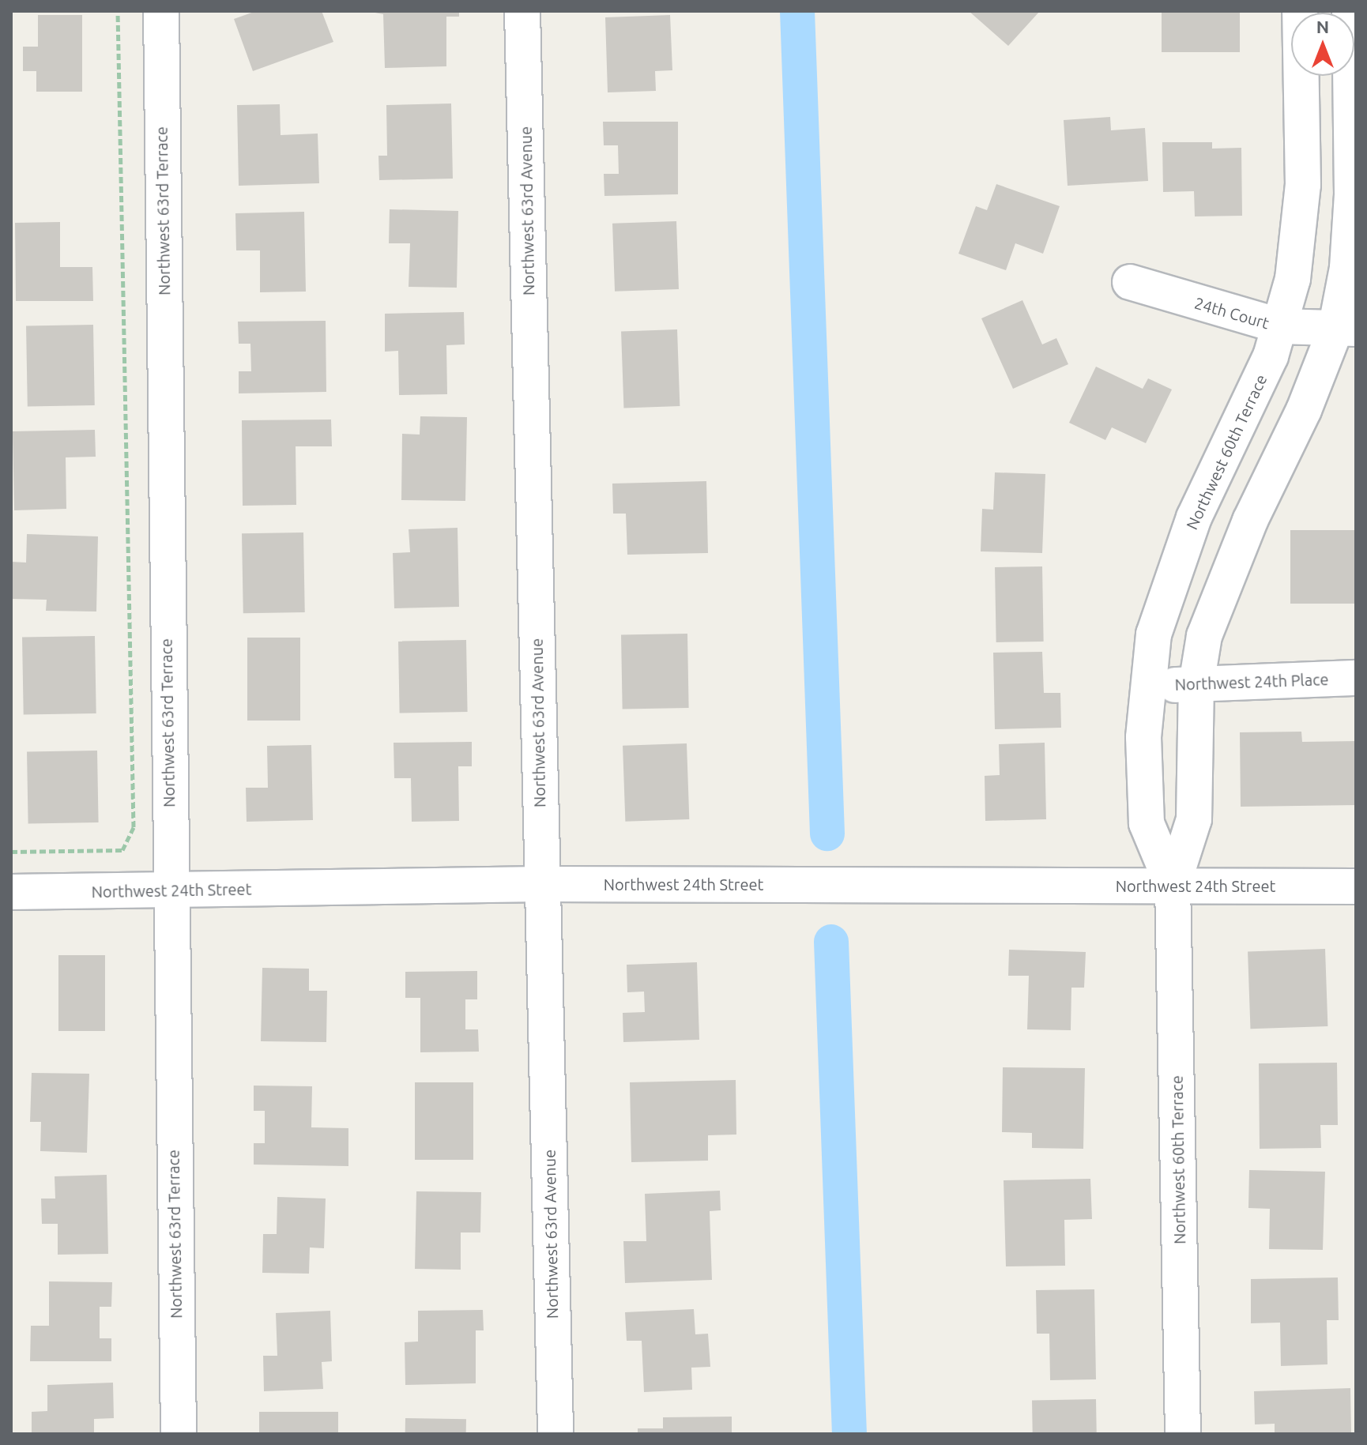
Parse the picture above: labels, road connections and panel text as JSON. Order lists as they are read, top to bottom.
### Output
{
  "streets": {
    "street": [
      "Northwest 63rd Terrace",
      "Northwest 63rd Avenue",
      "24th Court",
      "Northwest 60th Terrace",
      "Northwest 24th Place",
      "Northwest 24th Street"
    ]
  },
  "crossings": [
    ["Northwest 63rd Terrace", "Northwest 24th Street"],
    ["Northwest 63rd Avenue", "Northwest 24th Street"],
    ["24th Court", "Northwest 60th Terrace"],
    ["Northwest 60th Terrace", "Northwest 24th Place"],
    ["Northwest 60th Terrace", "Northwest 24th Street"]
  ],
  "north": "top"
}
